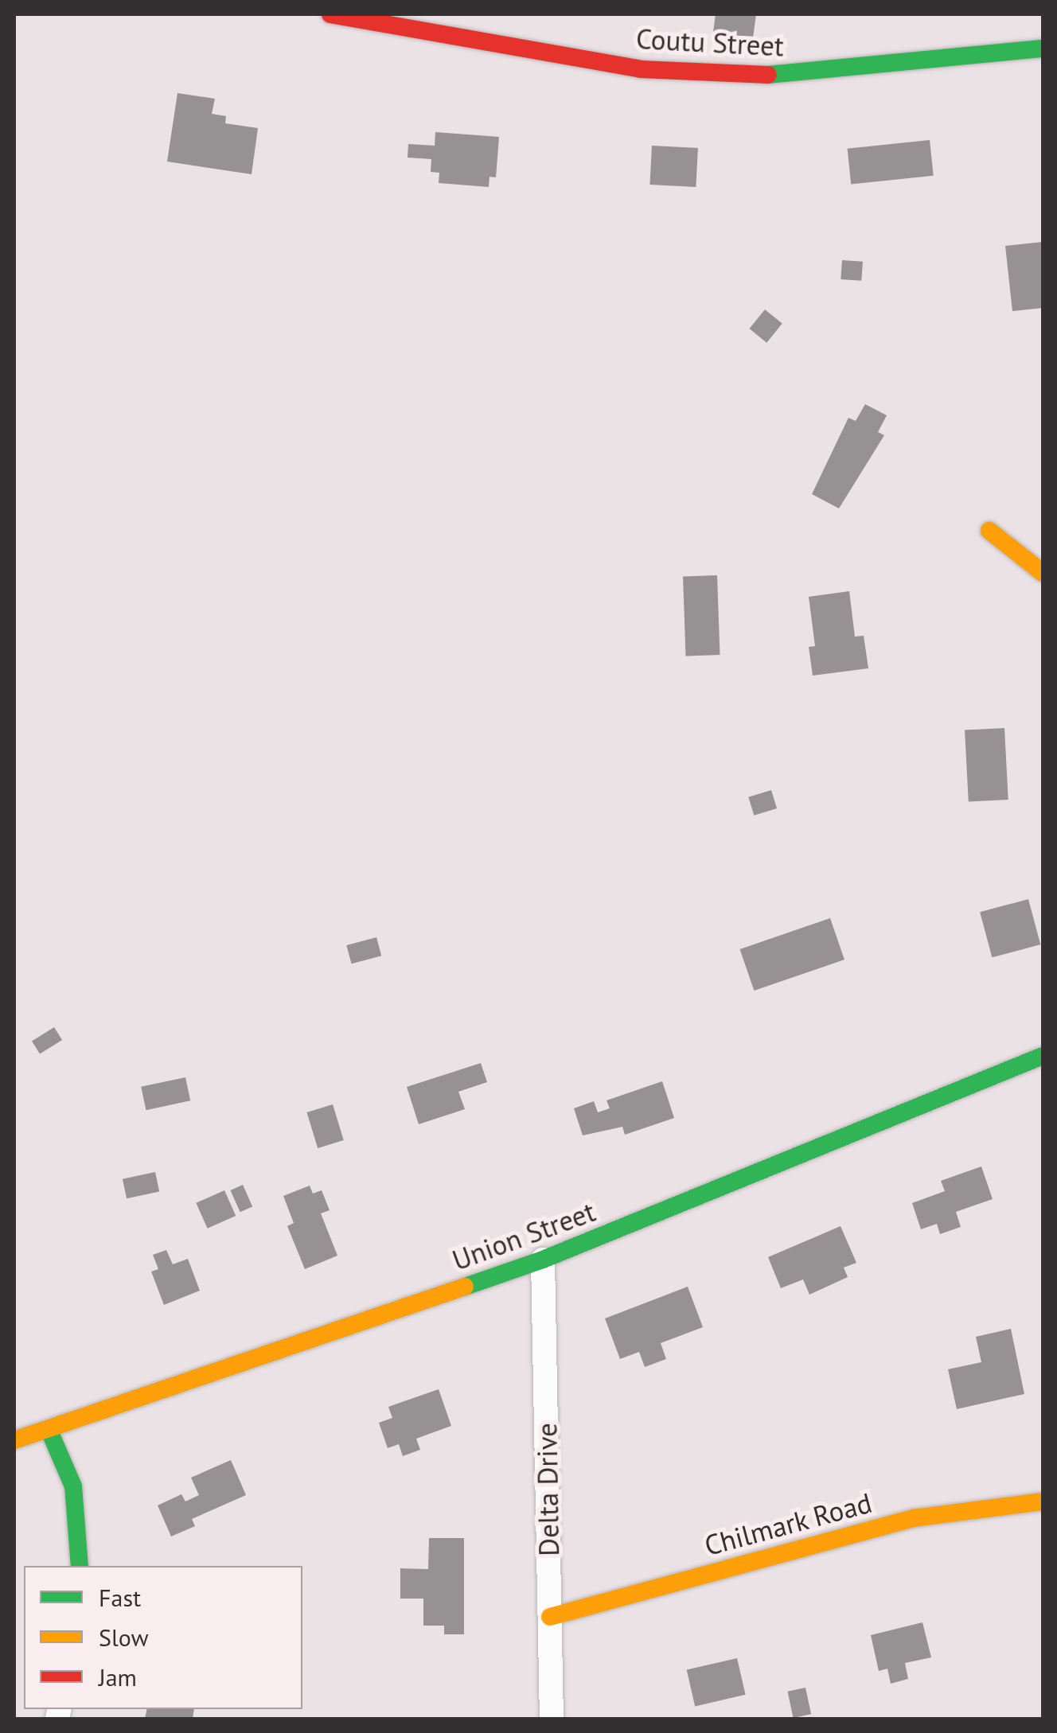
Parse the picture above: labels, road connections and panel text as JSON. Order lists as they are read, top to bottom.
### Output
{
  "streets": {
    "street": [
      "Coutu Street",
      "Union Street",
      "Delta Drive",
      "Chilmark Road"
    ]
  },
  "crossings": [
    ["Union Street", "Delta Drive"],
    ["Delta Drive", "Chilmark Road"]
  ],
  "legend": ["Fast", "Slow", "Jam"]
}
